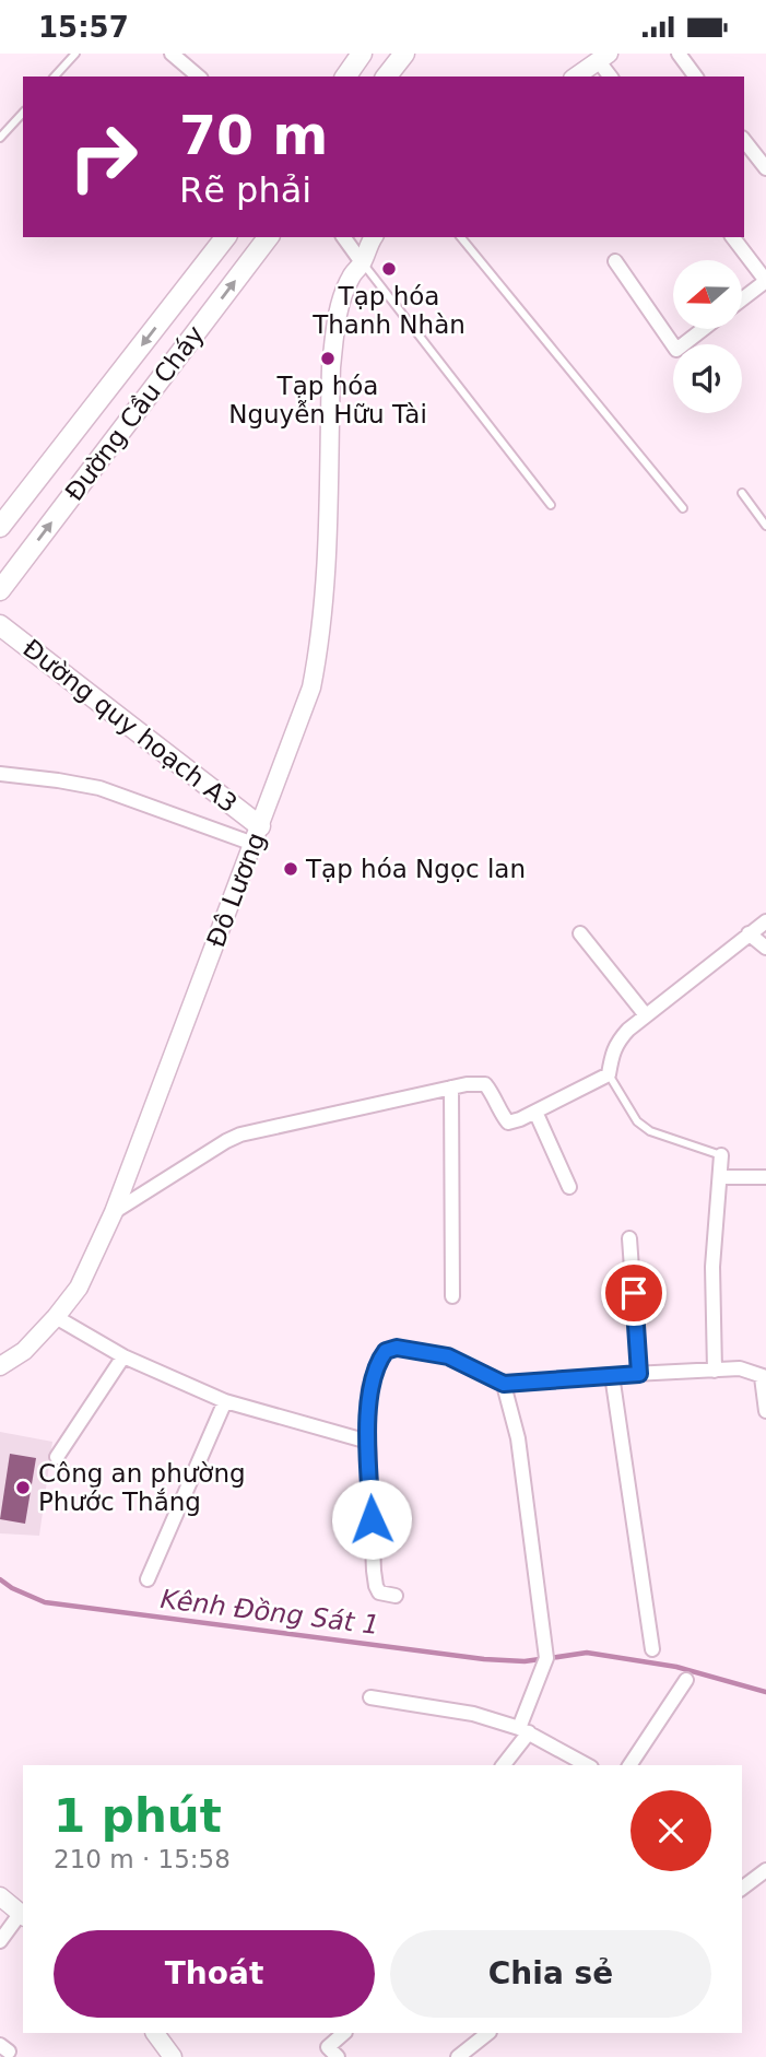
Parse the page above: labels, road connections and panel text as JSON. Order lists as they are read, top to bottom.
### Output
{
  "streets": {
    "main road": ["Đường Cầu Cháy", "Đường quy hoạch A3"],
    "street": ["Đô Lương"]
  },
  "crossings": [
    ["Đường quy hoạch A3", "Đô Lương"]
  ],
  "water": ["Kênh Đồng Sát 1"],
  "places": [
    "Tạp hóa Thanh Nhàn",
    "Tạp hóa Nguyễn Hữu Tài",
    "Tạp hóa Ngọc lan",
    "Công an phường Phước Thắng"
  ],
  "north": "left",
  "page": {
    "status": "15:57",
    "turn": ["70 m", "Rẽ phải"],
    "heading": ["1 phút", "210 m · 15:58"],
    "buttons": ["Thoát", "Chia sẻ"]
  }
}
